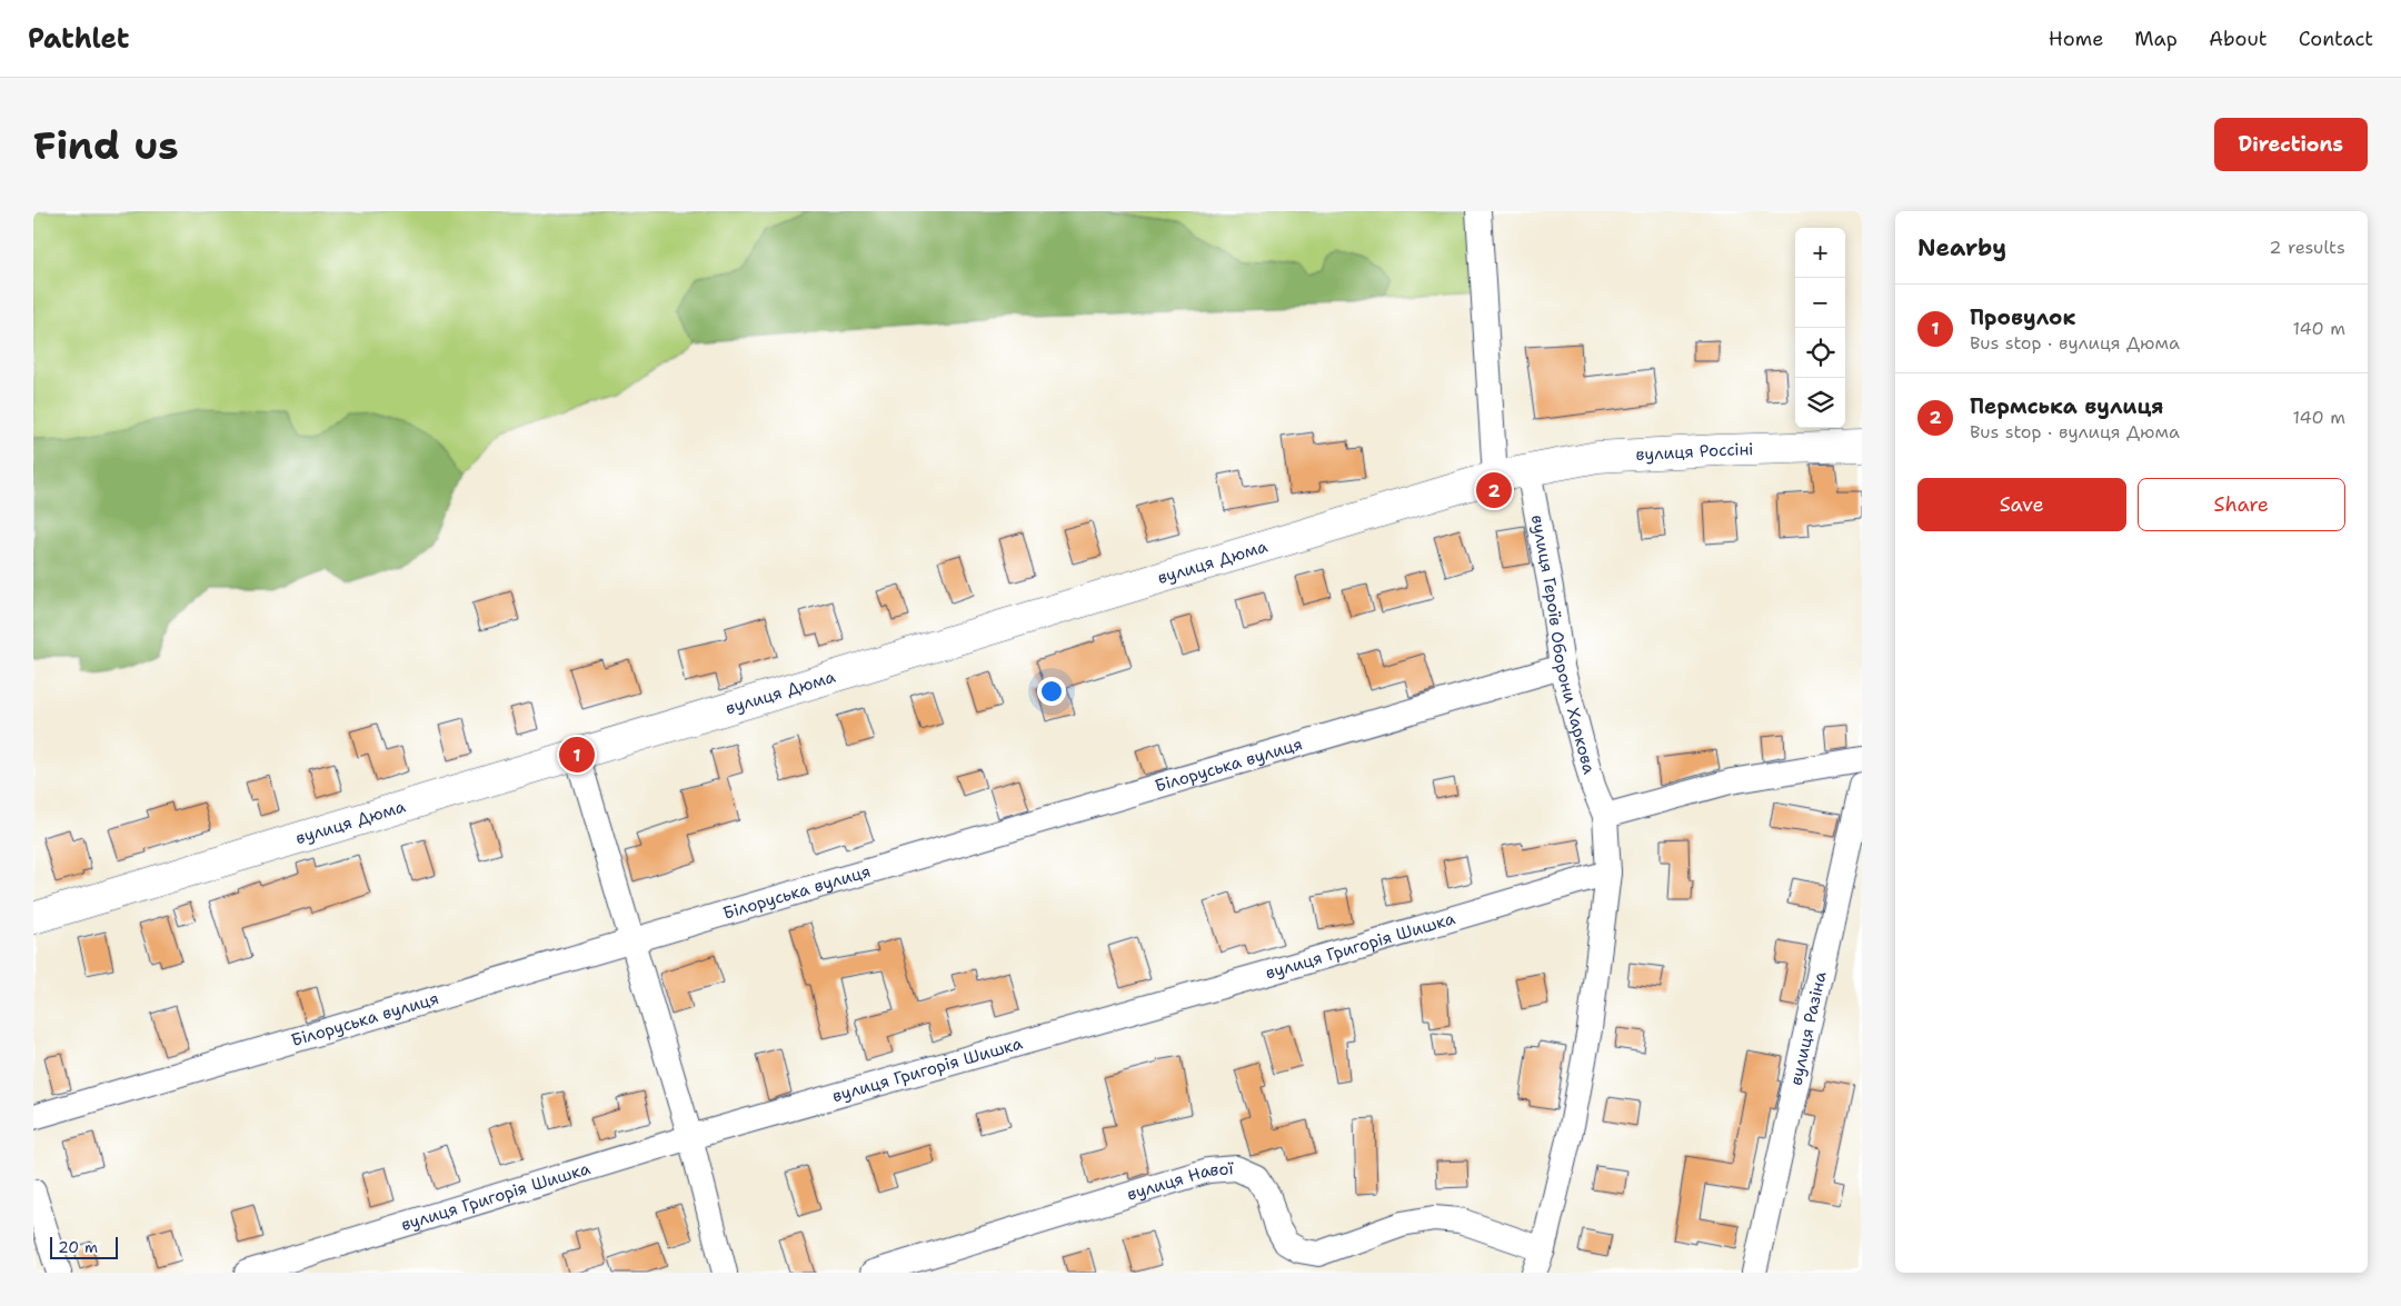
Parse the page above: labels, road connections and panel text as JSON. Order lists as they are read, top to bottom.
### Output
{
  "streets": {
    "street": [
      "вулиця Россіні",
      "вулиця Дюма",
      "вулиця Героїв Оборони Харкова",
      "Білоруська вулиця",
      "вулиця Григорія Шишка",
      "вулиця Разіна",
      "вулиця Навої"
    ]
  },
  "crossings": [
    ["вулиця Россіні", "вулиця Дюма"],
    ["вулиця Россіні", "вулиця Героїв Оборони Харкова"],
    ["вулиця Дюма", "вулиця Героїв Оборони Харкова"],
    ["вулиця Героїв Оборони Харкова", "Білоруська вулиця"],
    ["вулиця Героїв Оборони Харкова", "вулиця Григорія Шишка"],
    ["вулиця Героїв Оборони Харкова", "вулиця Навої"]
  ],
  "scale_bar": "20 m",
  "page": {
    "header": "Pathlet",
    "nav": [
      "Home",
      "Map",
      "About",
      "Contact"
    ],
    "buttons": [
      "Directions",
      ["Save", "Share"]
    ],
    "title": "Find us",
    "heading": ["Nearby", "2 results"],
    "map_buttons": ["+", "−"],
    "list": [
      {
        "mark": "1",
        "name": "Провулок",
        "note": "Bus stop · вулиця Дюма",
        "value": "140 m"
      },
      {
        "mark": "2",
        "name": "Пермська вулиця",
        "note": "Bus stop · вулиця Дюма",
        "value": "140 m"
      }
    ],
    "pins": ["2", "1"],
    "scale": "20 m"
  }
}
